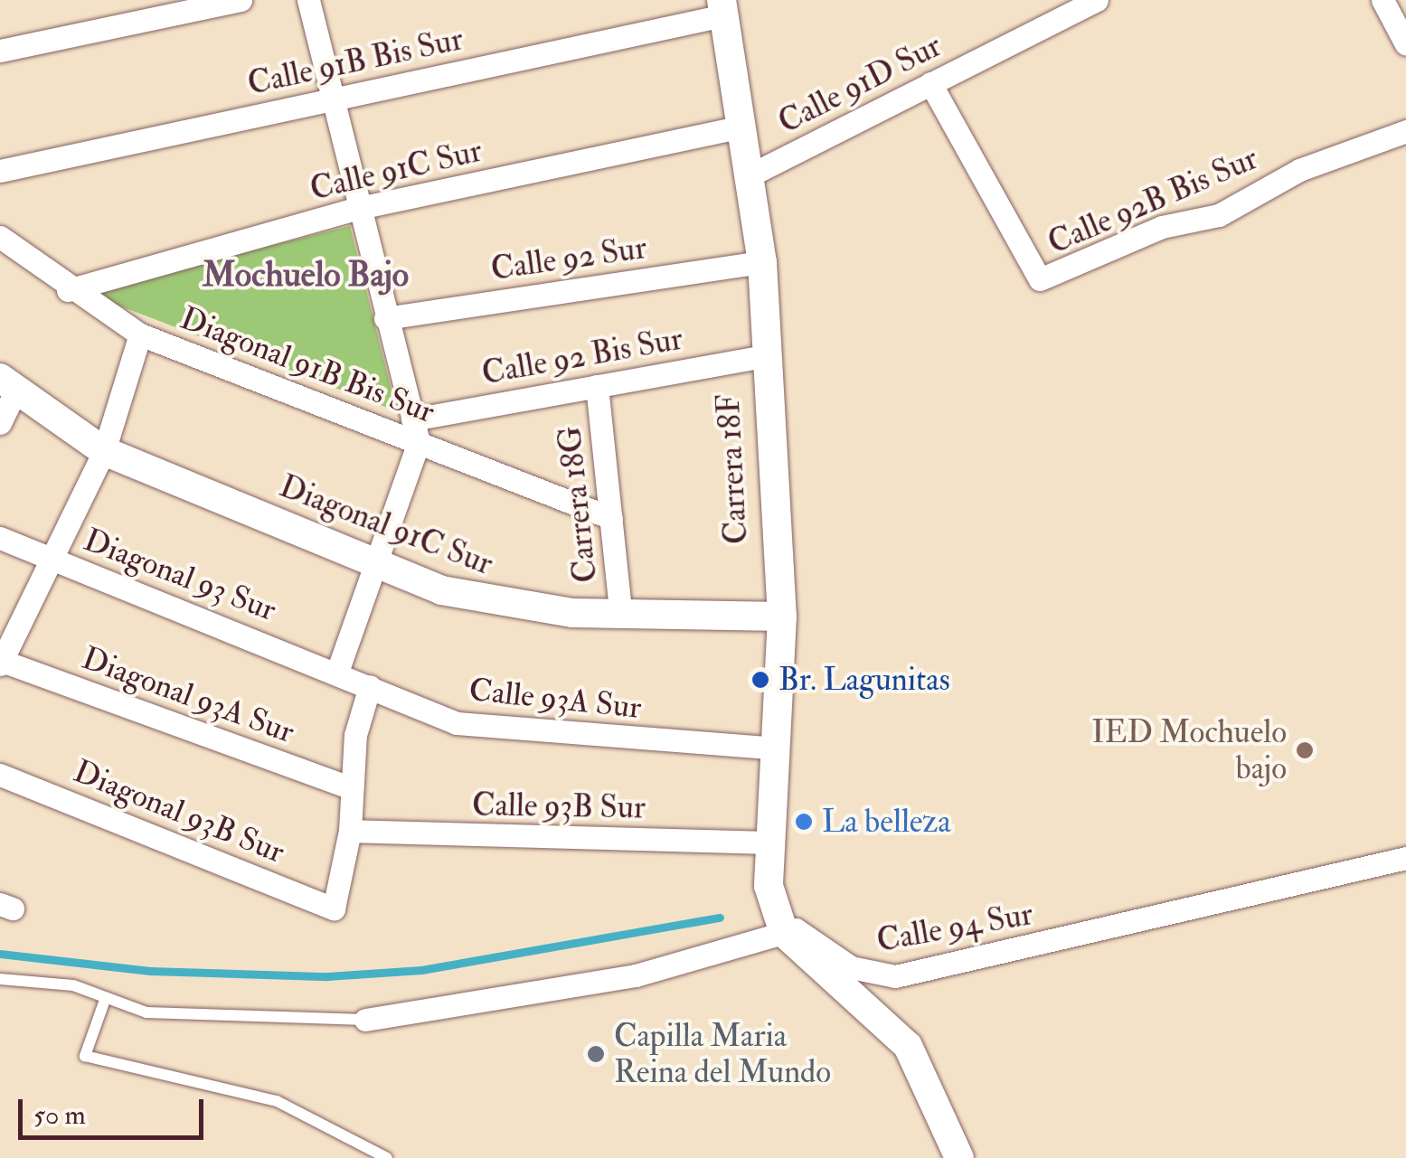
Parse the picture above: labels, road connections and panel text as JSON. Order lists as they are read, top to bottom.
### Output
{
  "streets": {
    "street": [
      "Calle 91B Bis Sur",
      "Calle 91D Sur",
      "Calle 91C Sur",
      "Calle 92B Bis Sur",
      "Calle 92 Sur",
      "Calle 92 Bis Sur",
      "Diagonal 91B Bis Sur",
      "Carrera 18F",
      "Carrera 18G",
      "Diagonal 91C Sur",
      "Diagonal 93 Sur",
      "Diagonal 93A Sur",
      "Calle 93A Sur",
      "Calle 93B Sur",
      "Diagonal 93B Sur",
      "Calle 94 Sur"
    ]
  },
  "crossings": [
    ["Calle 91B Bis Sur", "Carrera 18F"],
    ["Calle 91D Sur", "Calle 92B Bis Sur"],
    ["Calle 91D Sur", "Carrera 18F"],
    ["Calle 91C Sur", "Diagonal 91B Bis Sur"],
    ["Calle 91C Sur", "Carrera 18F"],
    ["Calle 92 Sur", "Carrera 18F"],
    ["Calle 92 Bis Sur", "Diagonal 91B Bis Sur"],
    ["Calle 92 Bis Sur", "Carrera 18F"],
    ["Calle 92 Bis Sur", "Carrera 18G"],
    ["Diagonal 91B Bis Sur", "Carrera 18G"],
    ["Carrera 18F", "Diagonal 91C Sur"],
    ["Carrera 18F", "Calle 93A Sur"],
    ["Carrera 18F", "Calle 93B Sur"],
    ["Carrera 18F", "Calle 94 Sur"],
    ["Carrera 18G", "Diagonal 91C Sur"],
    ["Diagonal 93 Sur", "Calle 93A Sur"],
    ["Calle 93B Sur", "Diagonal 93B Sur"]
  ],
  "districts": ["Mochuelo Bajo"],
  "places": [
    "Br. Lagunitas",
    "IED Mochuelo bajo",
    "La belleza",
    "Capilla Maria Reina del Mundo"
  ],
  "scale_bar": "50 m"
}
